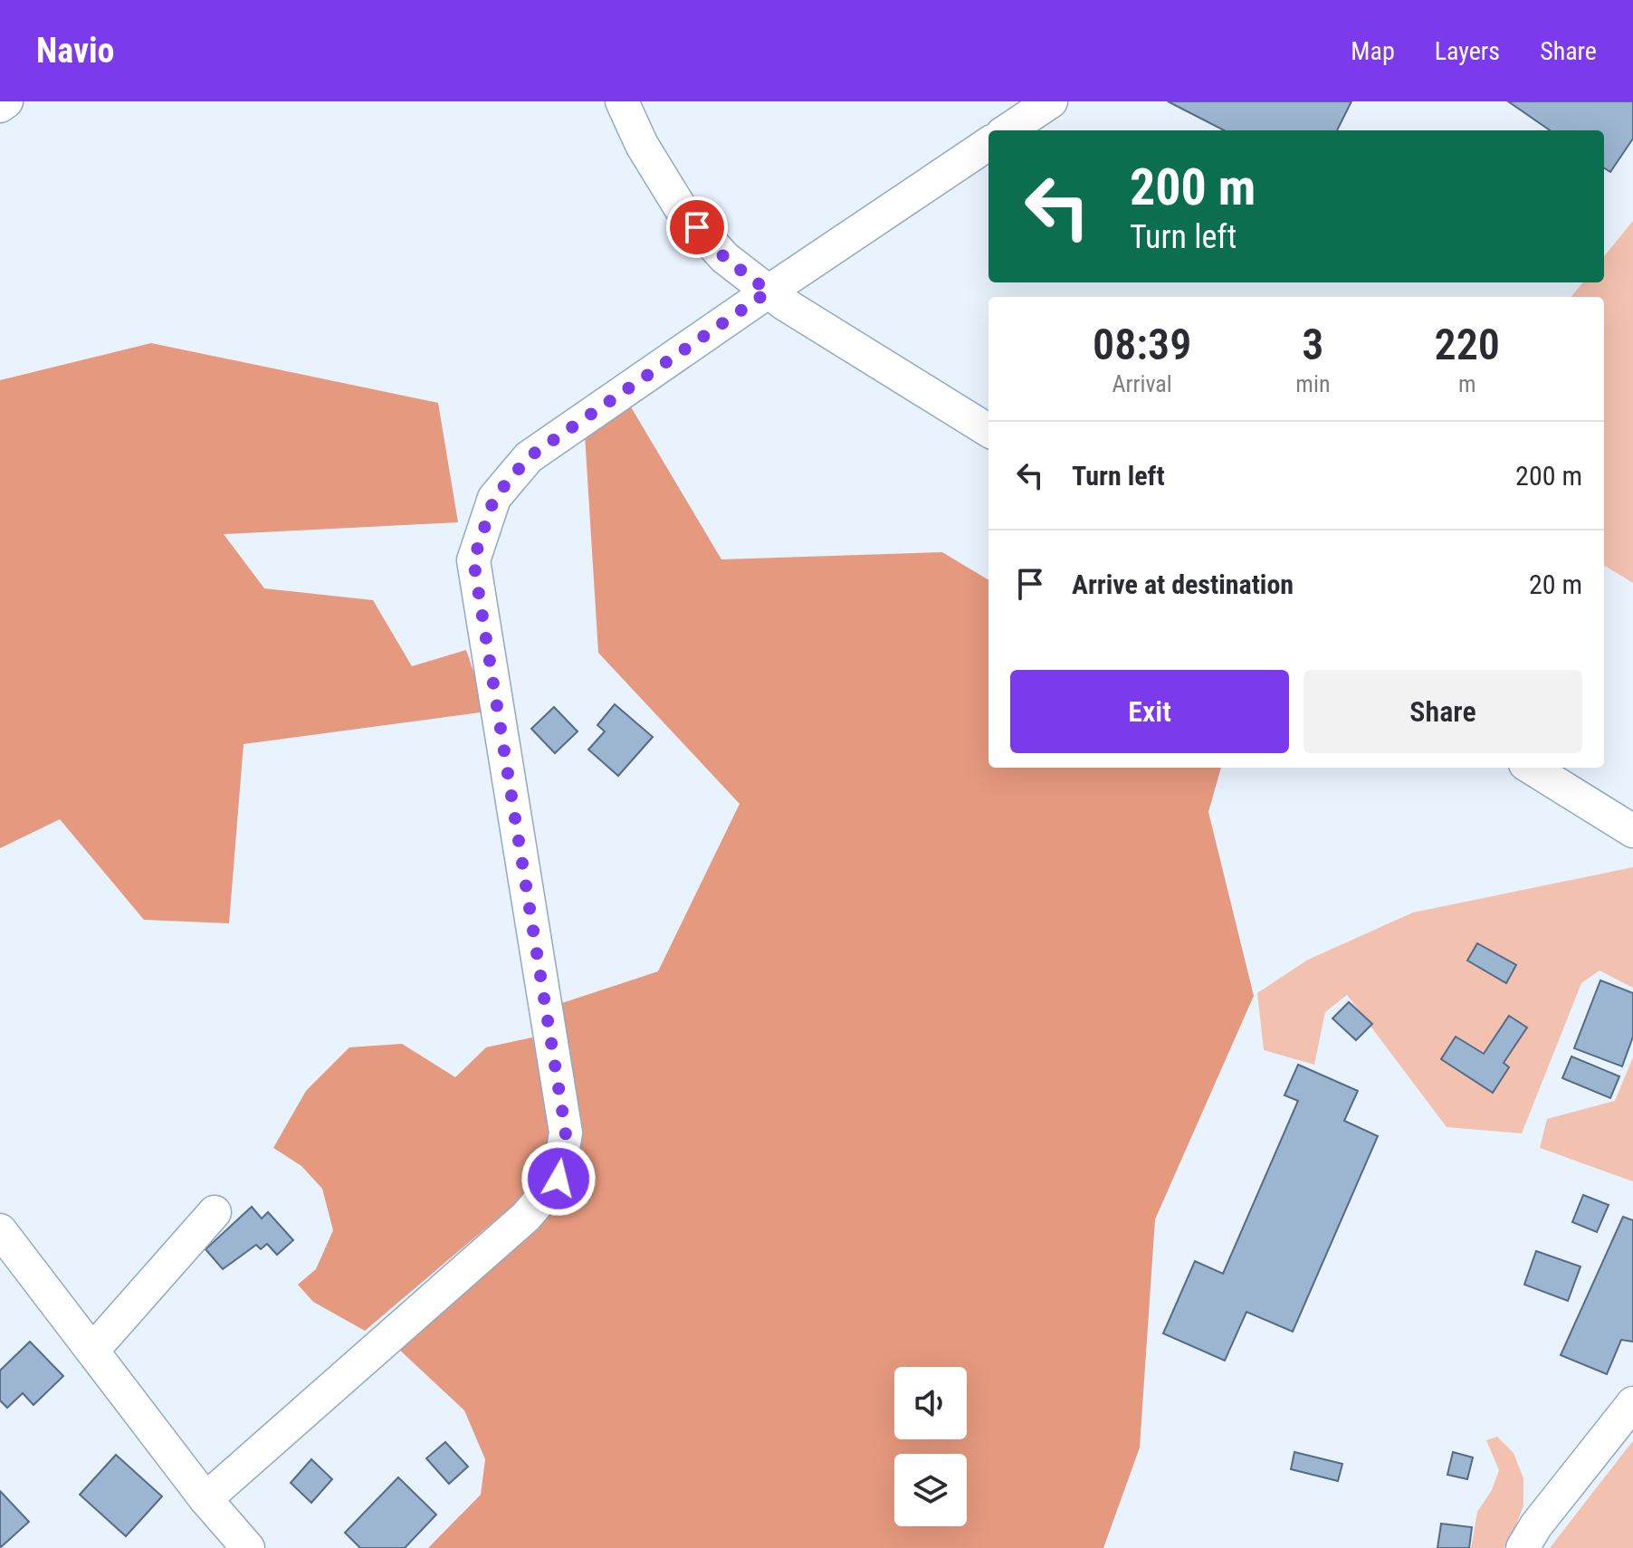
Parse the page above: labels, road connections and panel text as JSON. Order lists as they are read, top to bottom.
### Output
{
  "page": {
    "header": "Navio",
    "nav": ["Map", "Layers", "Share"],
    "turn": ["200 m", "Turn left"],
    "eta": [
      "08:39",
      "Arrival",
      "3",
      "min",
      "220",
      "m"
    ],
    "list": [
      {
        "name": "Turn left",
        "value": "200 m"
      },
      {
        "name": "Arrive at destination",
        "value": "20 m"
      }
    ],
    "buttons": ["Exit", "Share"]
  }
}
